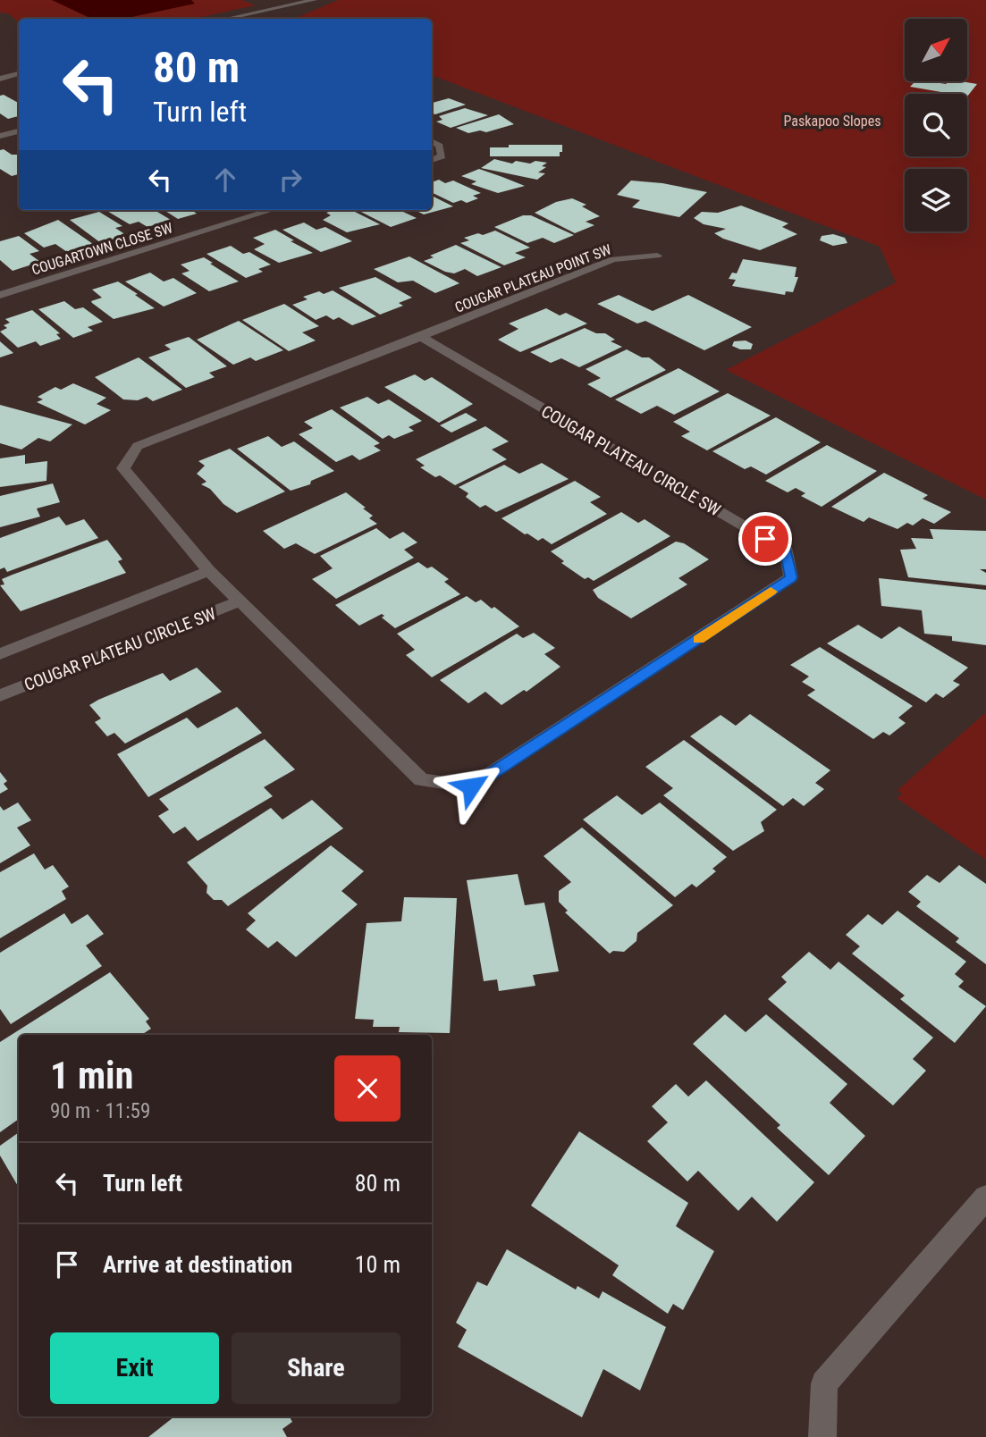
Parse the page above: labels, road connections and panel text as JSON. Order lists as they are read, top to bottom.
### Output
{
  "streets": {
    "street": ["COUGARTOWN CLOSE SW", "COUGAR PLATEAU POINT SW", "COUGAR PLATEAU CIRCLE SW"]
  },
  "crossings": [
    ["COUGAR PLATEAU POINT SW", "COUGAR PLATEAU CIRCLE SW"]
  ],
  "parks": ["Paskapoo Slopes"],
  "north": "top right",
  "page": {
    "turn": ["80 m", "Turn left"],
    "heading": ["1 min", "90 m · 11:59"],
    "list": [
      {
        "name": "Turn left",
        "value": "80 m"
      },
      {
        "name": "Arrive at destination",
        "value": "10 m"
      }
    ],
    "buttons": ["Exit", "Share"]
  }
}
